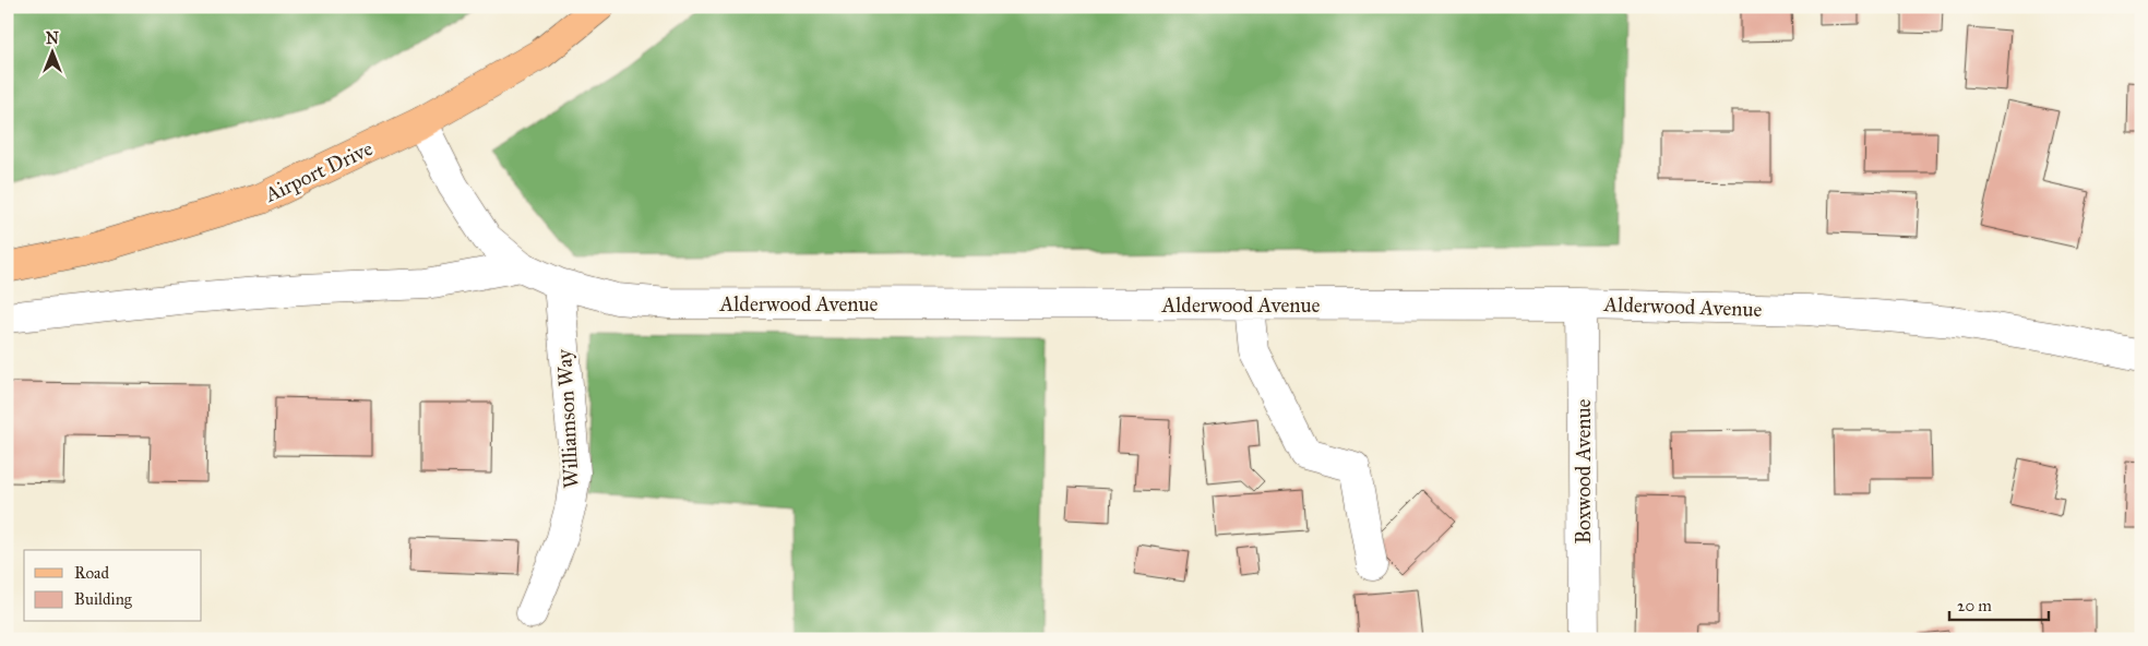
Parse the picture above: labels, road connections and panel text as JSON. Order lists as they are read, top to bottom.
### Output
{
  "streets": {
    "main road": ["Airport Drive"],
    "street": ["Alderwood Avenue", "Williamson Way", "Boxwood Avenue"]
  },
  "crossings": [
    ["Airport Drive", "Alderwood Avenue"],
    ["Alderwood Avenue", "Williamson Way"],
    ["Alderwood Avenue", "Boxwood Avenue"]
  ],
  "legend": ["Road", "Building"],
  "scale_bar": "20 m",
  "north": "top"
}
